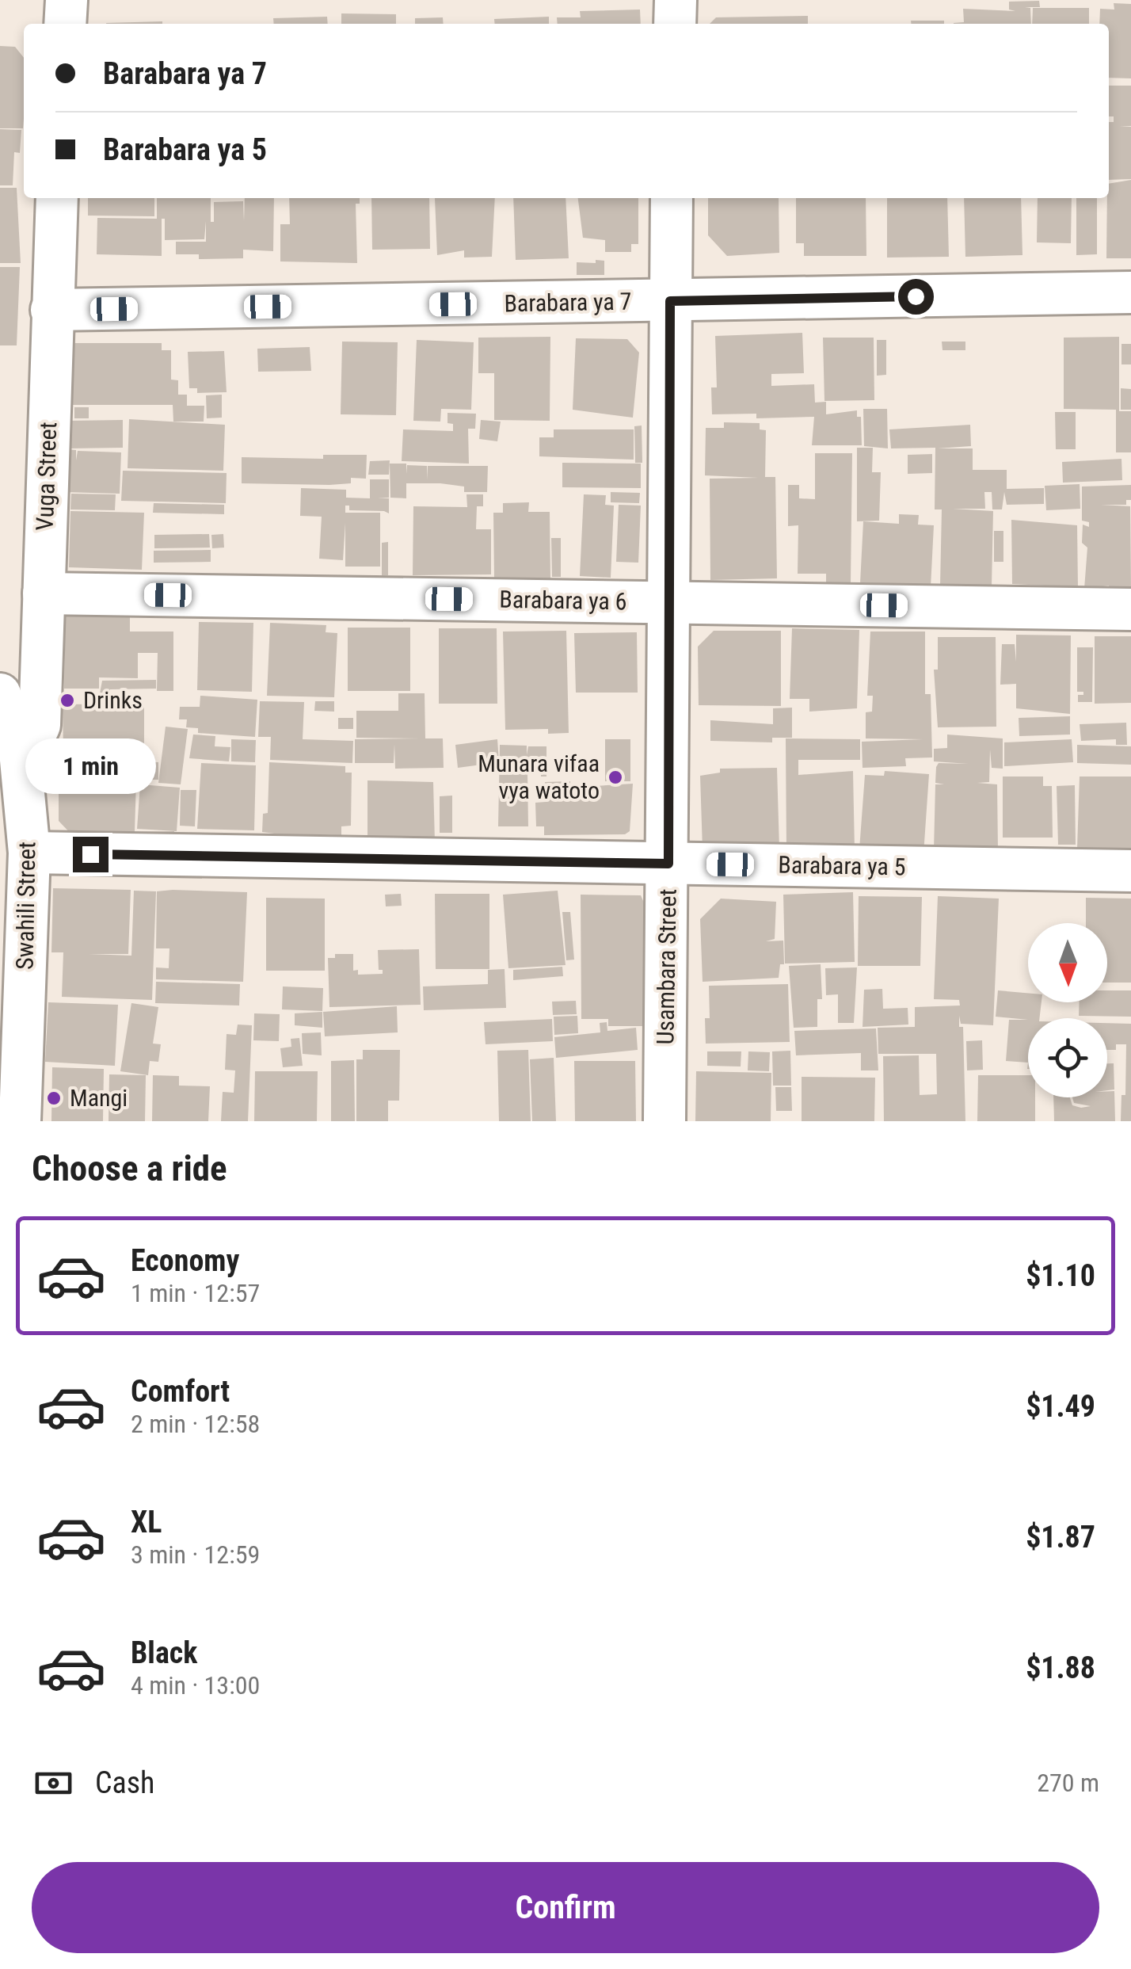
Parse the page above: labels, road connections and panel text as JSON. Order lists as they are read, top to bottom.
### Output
{
  "streets": {
    "street": [
      "Barabara ya 7",
      "Vuga Street",
      "Barabara ya 6",
      "Barabara ya 5",
      "Swahili Street",
      "Usambara Street"
    ]
  },
  "crossings": [
    ["Barabara ya 7", "Vuga Street"],
    ["Barabara ya 7", "Usambara Street"],
    ["Vuga Street", "Barabara ya 6"],
    ["Vuga Street", "Swahili Street"],
    ["Barabara ya 6", "Usambara Street"],
    ["Barabara ya 5", "Swahili Street"],
    ["Barabara ya 5", "Usambara Street"]
  ],
  "places": ["Drinks", "Munara vifaa vya watoto", "Mangi"],
  "north": "bottom",
  "page": {
    "banner": ["Barabara ya 7", "Barabara ya 5"],
    "bubble": "1 min",
    "heading": "Choose a ride",
    "list": [
      {
        "name": "Economy",
        "note": "1 min · 12:57",
        "value": "$1.10"
      },
      {
        "name": "Comfort",
        "note": "2 min · 12:58",
        "value": "$1.49"
      },
      {
        "name": "XL",
        "note": "3 min · 12:59",
        "value": "$1.87"
      },
      {
        "name": "Black",
        "note": "4 min · 13:00",
        "value": "$1.88"
      }
    ],
    "pay": ["Cash", "270 m"],
    "buttons": "Confirm"
  }
}
